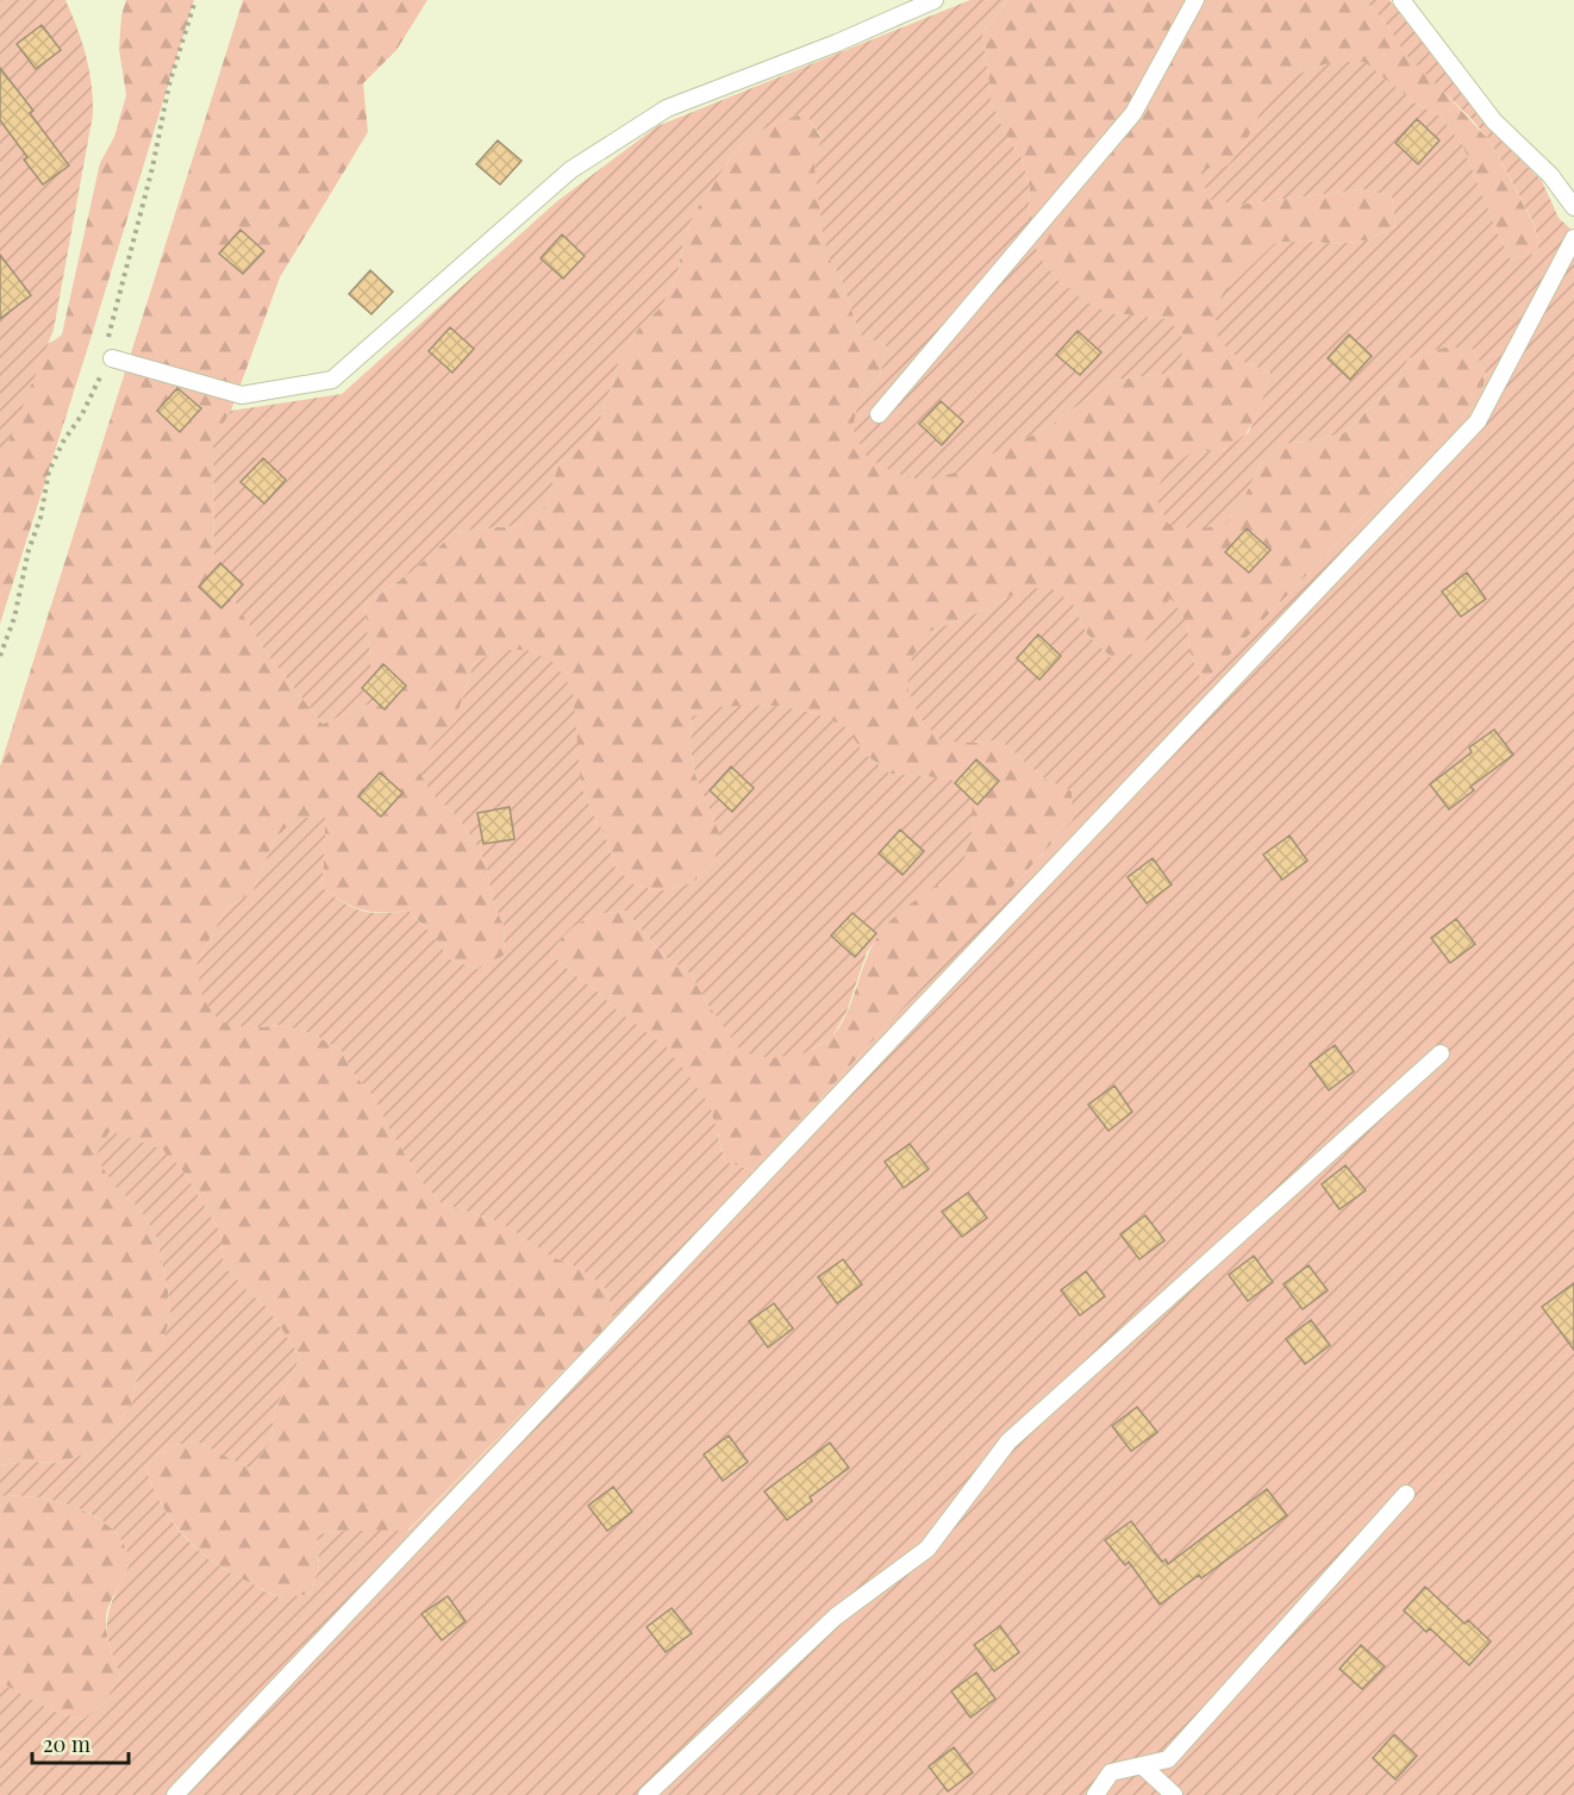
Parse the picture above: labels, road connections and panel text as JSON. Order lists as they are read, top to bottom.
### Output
{
  "scale_bar": "20 m"
}
